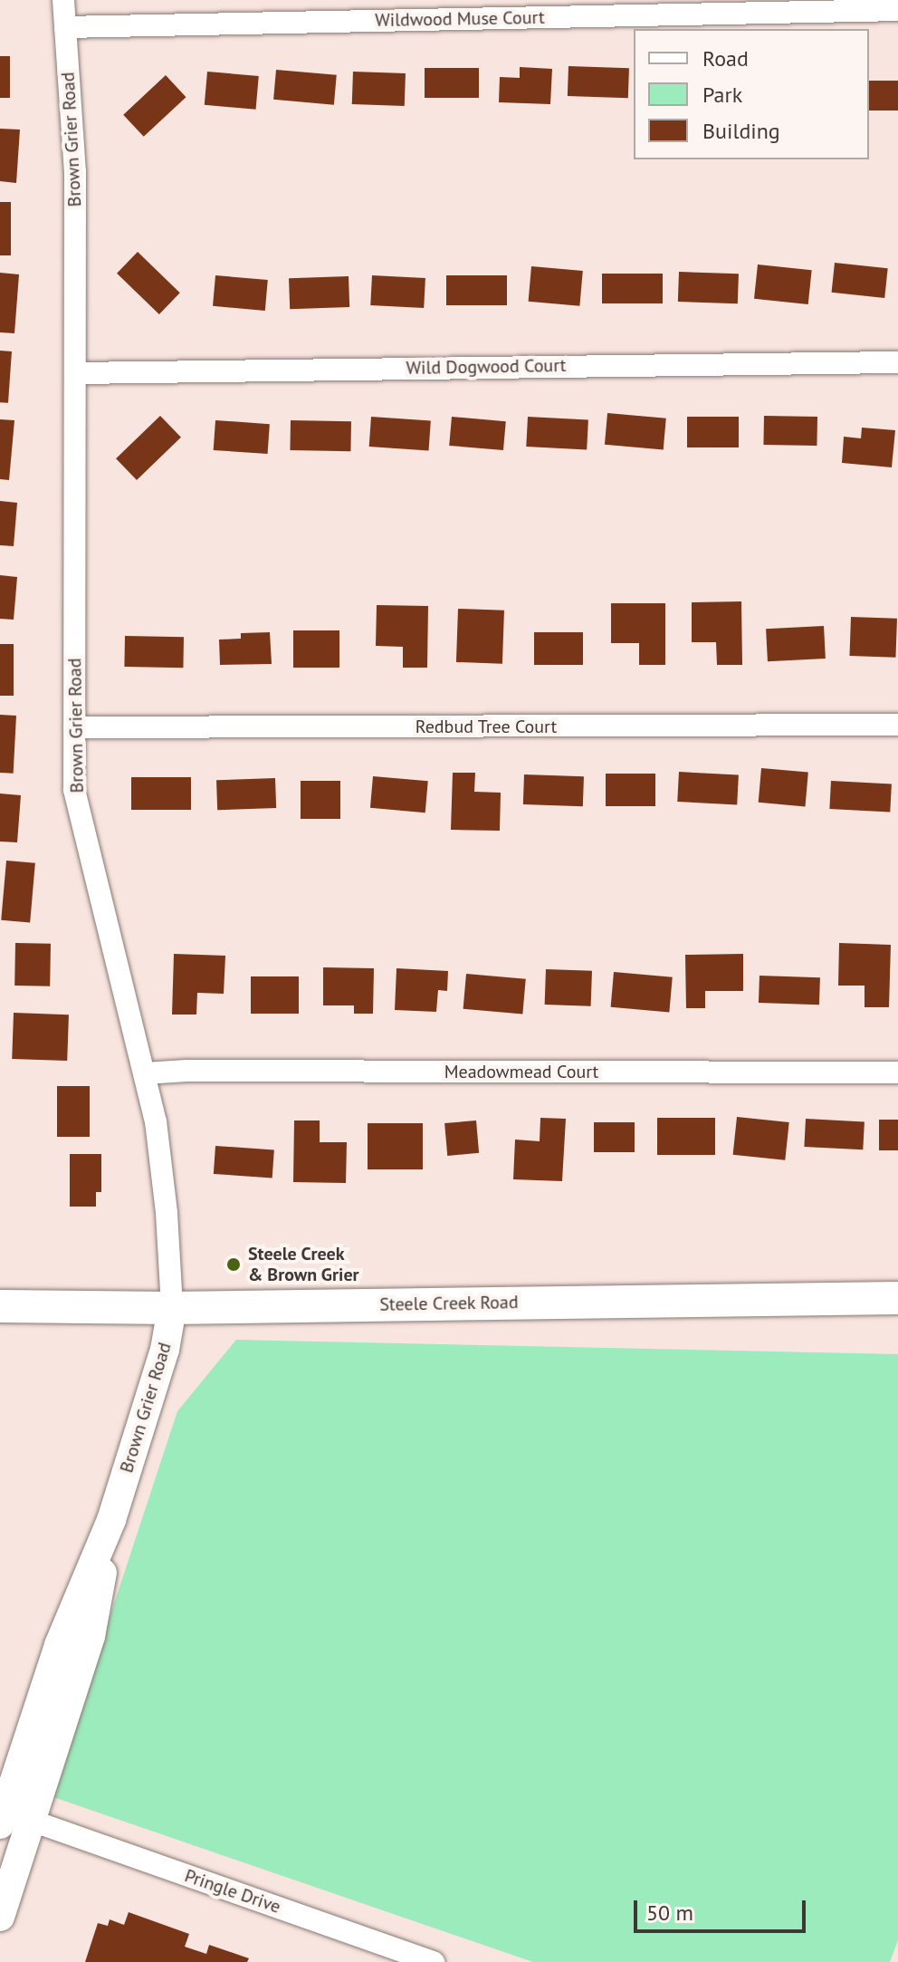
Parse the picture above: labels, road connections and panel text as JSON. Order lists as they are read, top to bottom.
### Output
{
  "streets": {
    "main road": ["Brown Grier Road", "Steele Creek Road"],
    "street": [
      "Wildwood Muse Court",
      "Wild Dogwood Court",
      "Redbud Tree Court",
      "Meadowmead Court",
      "Pringle Drive"
    ]
  },
  "crossings": [
    ["Wildwood Muse Court", "Brown Grier Road"],
    ["Brown Grier Road", "Wild Dogwood Court"],
    ["Brown Grier Road", "Redbud Tree Court"],
    ["Brown Grier Road", "Meadowmead Court"],
    ["Brown Grier Road", "Steele Creek Road"],
    ["Brown Grier Road", "Pringle Drive"]
  ],
  "places": ["Steele Creek & Brown Grier"],
  "legend": ["Road", "Park", "Building"],
  "scale_bar": "50 m"
}
